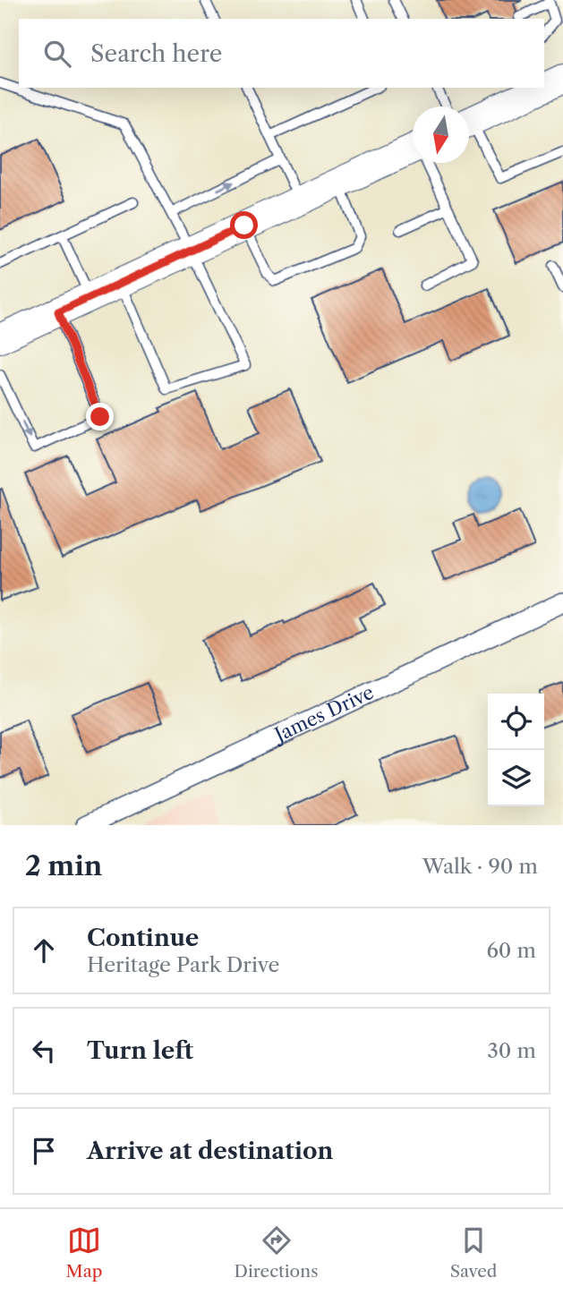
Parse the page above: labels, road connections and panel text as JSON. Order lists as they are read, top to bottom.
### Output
{
  "streets": {
    "street": ["James Drive"]
  },
  "north": "bottom",
  "page": {
    "search": "Search here",
    "heading": ["2 min", "Walk · 90 m"],
    "list": [
      ["Continue", "Heritage Park Drive", "60 m"],
      ["Turn left", "30 m"],
      "Arrive at destination"
    ],
    "nav": ["Map", "Directions", "Saved"]
  }
}
